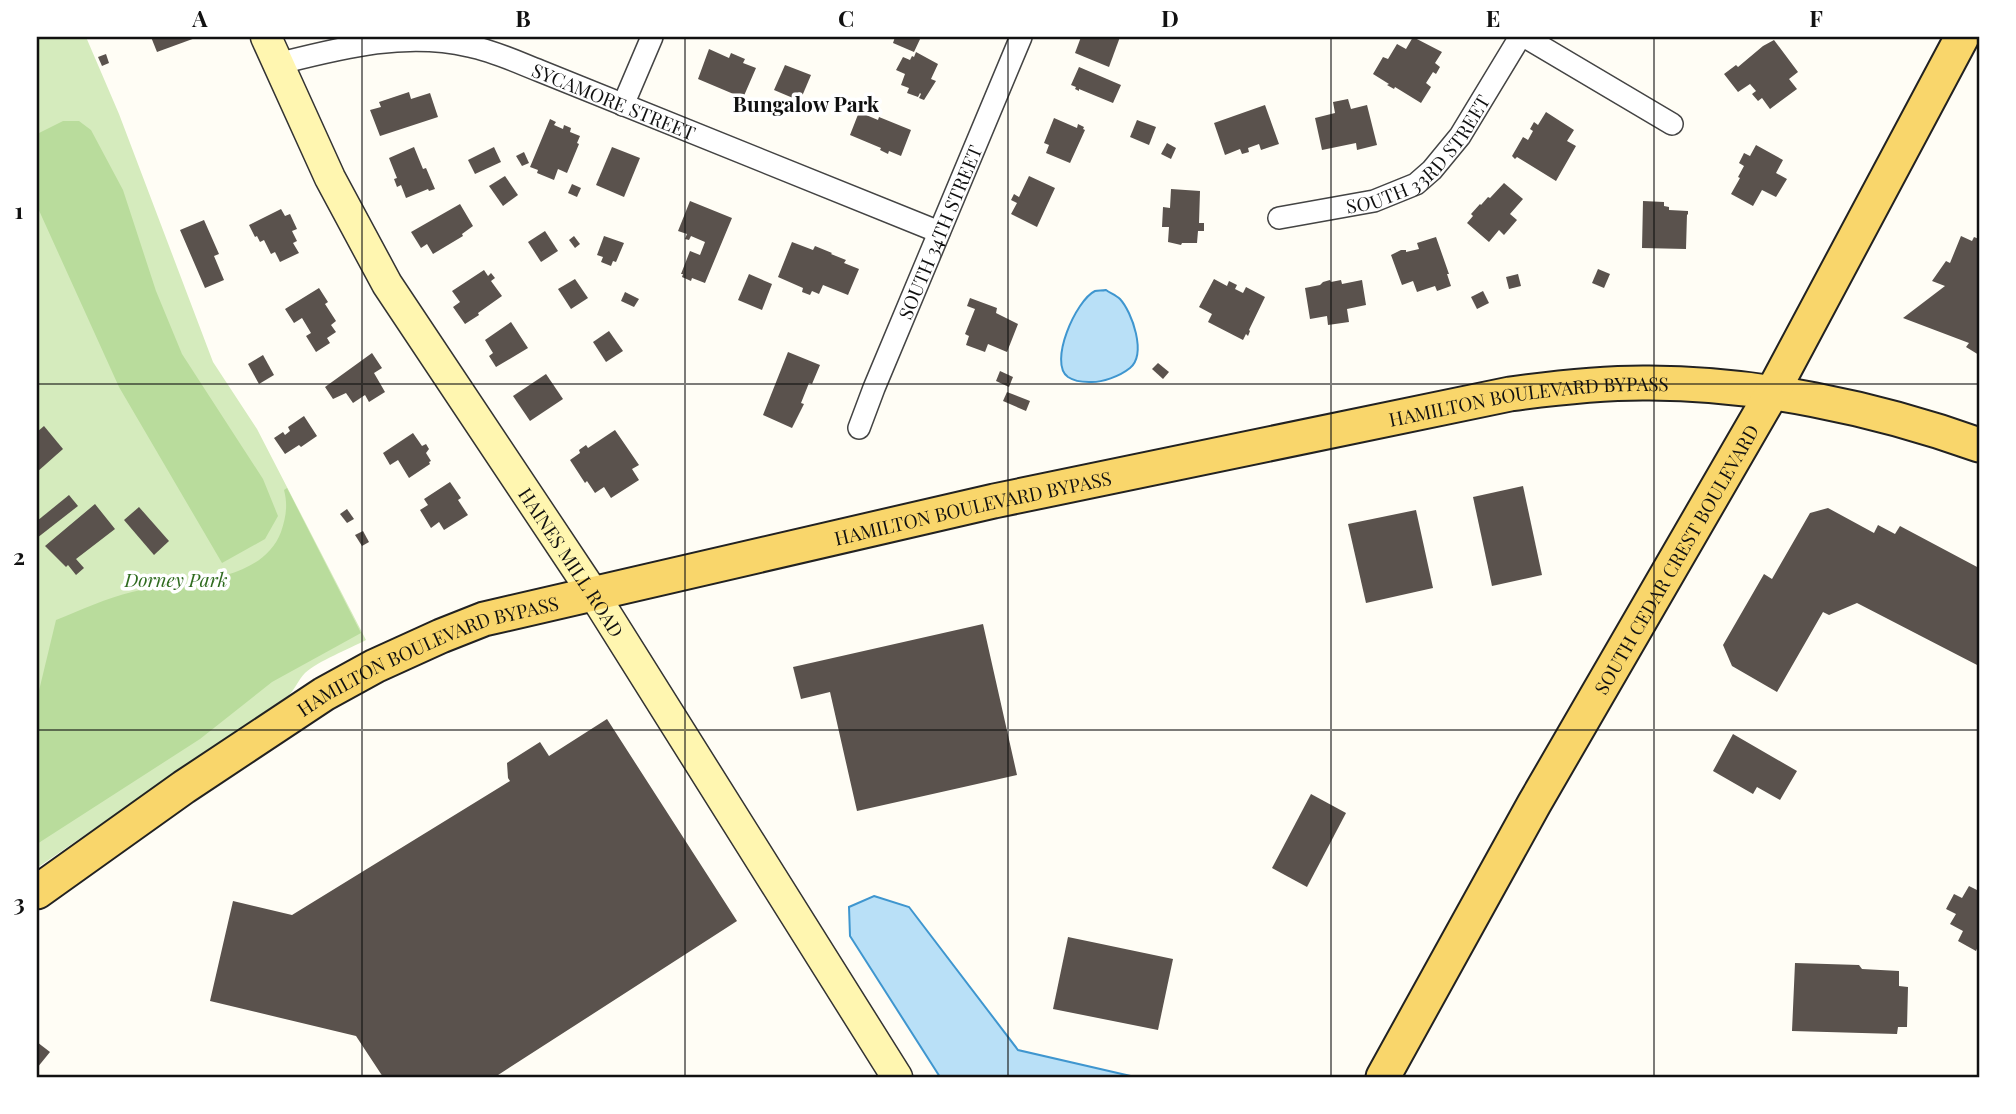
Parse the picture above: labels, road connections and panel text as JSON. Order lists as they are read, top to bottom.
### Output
{
  "streets": {
    "main road": ["HAMILTON BOULEVARD BYPASS", "SOUTH CEDAR CREST BOULEVARD"],
    "street": [
      "SYCAMORE STREET",
      "SOUTH 33RD STREET",
      "SOUTH 34TH STREET",
      "HAINES MILL ROAD"
    ]
  },
  "crossings": [
    ["SYCAMORE STREET", "SOUTH 34TH STREET"],
    ["SYCAMORE STREET", "HAINES MILL ROAD"],
    ["HAMILTON BOULEVARD BYPASS", "SOUTH CEDAR CREST BOULEVARD"],
    ["HAMILTON BOULEVARD BYPASS", "HAINES MILL ROAD"]
  ],
  "districts": ["Bungalow Park"],
  "parks": ["Dorney Park"],
  "grid": {
    "columns": [
      "A",
      "B",
      "C",
      "D",
      "E",
      "F"
    ],
    "rows": ["1", "2", "3"]
  }
}
